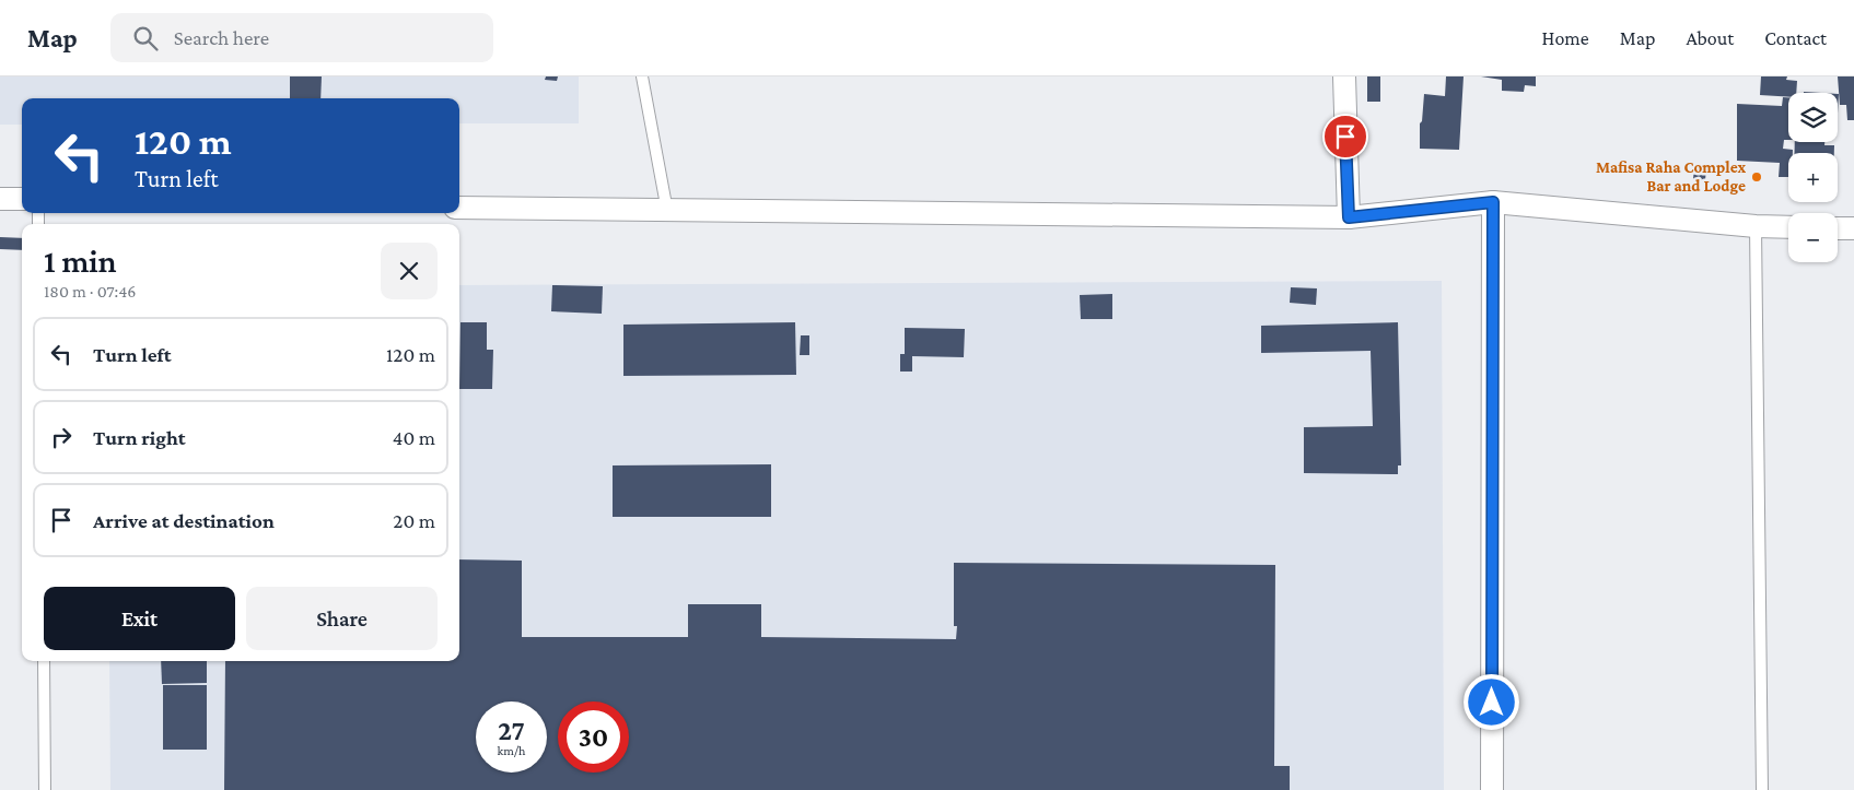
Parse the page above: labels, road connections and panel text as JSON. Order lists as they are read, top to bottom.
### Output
{
  "places": ["Mafisa Raha Complex Bar and Lodge"],
  "page": {
    "header": "Map",
    "search": "Search here",
    "nav": [
      "Home",
      "Map",
      "About",
      "Contact"
    ],
    "map_buttons": ["+", "−"],
    "turn": ["120 m", "Turn left"],
    "heading": ["1 min", "180 m · 07:46"],
    "list": [
      {
        "name": "Turn left",
        "value": "120 m"
      },
      {
        "name": "Turn right",
        "value": "40 m"
      },
      {
        "name": "Arrive at destination",
        "value": "20 m"
      }
    ],
    "buttons": ["Exit", "Share"],
    "speed": "27 km/h",
    "limit": "30"
  }
}
